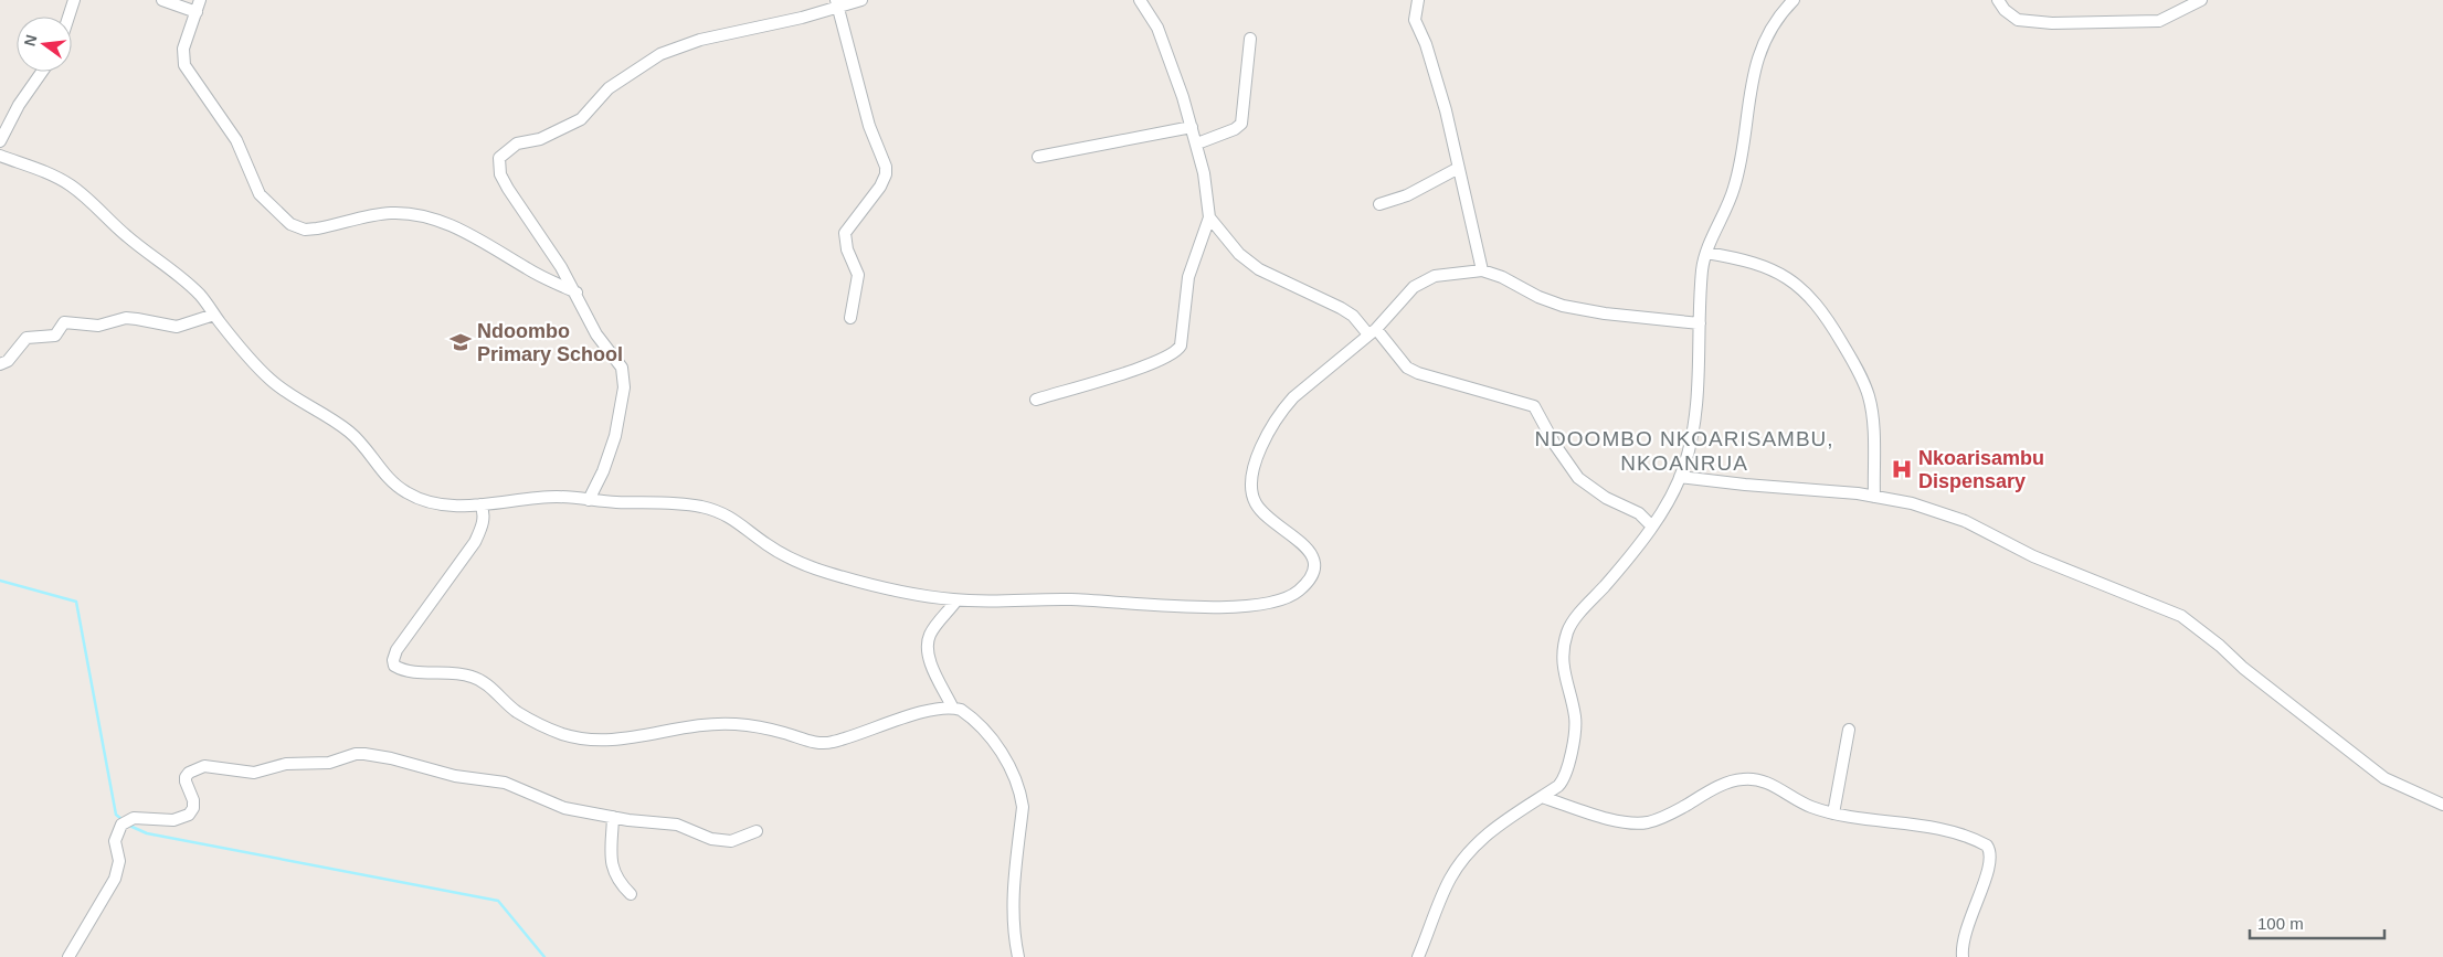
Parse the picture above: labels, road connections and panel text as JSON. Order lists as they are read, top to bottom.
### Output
{
  "districts": ["NDOOMBO NKOARISAMBU, NKOANRUA"],
  "places": {
    "school or university": ["Ndoombo Primary School"],
    "hospital": ["Nkoarisambu Dispensary"]
  },
  "scale_bar": "100 m",
  "north": "left"
}
